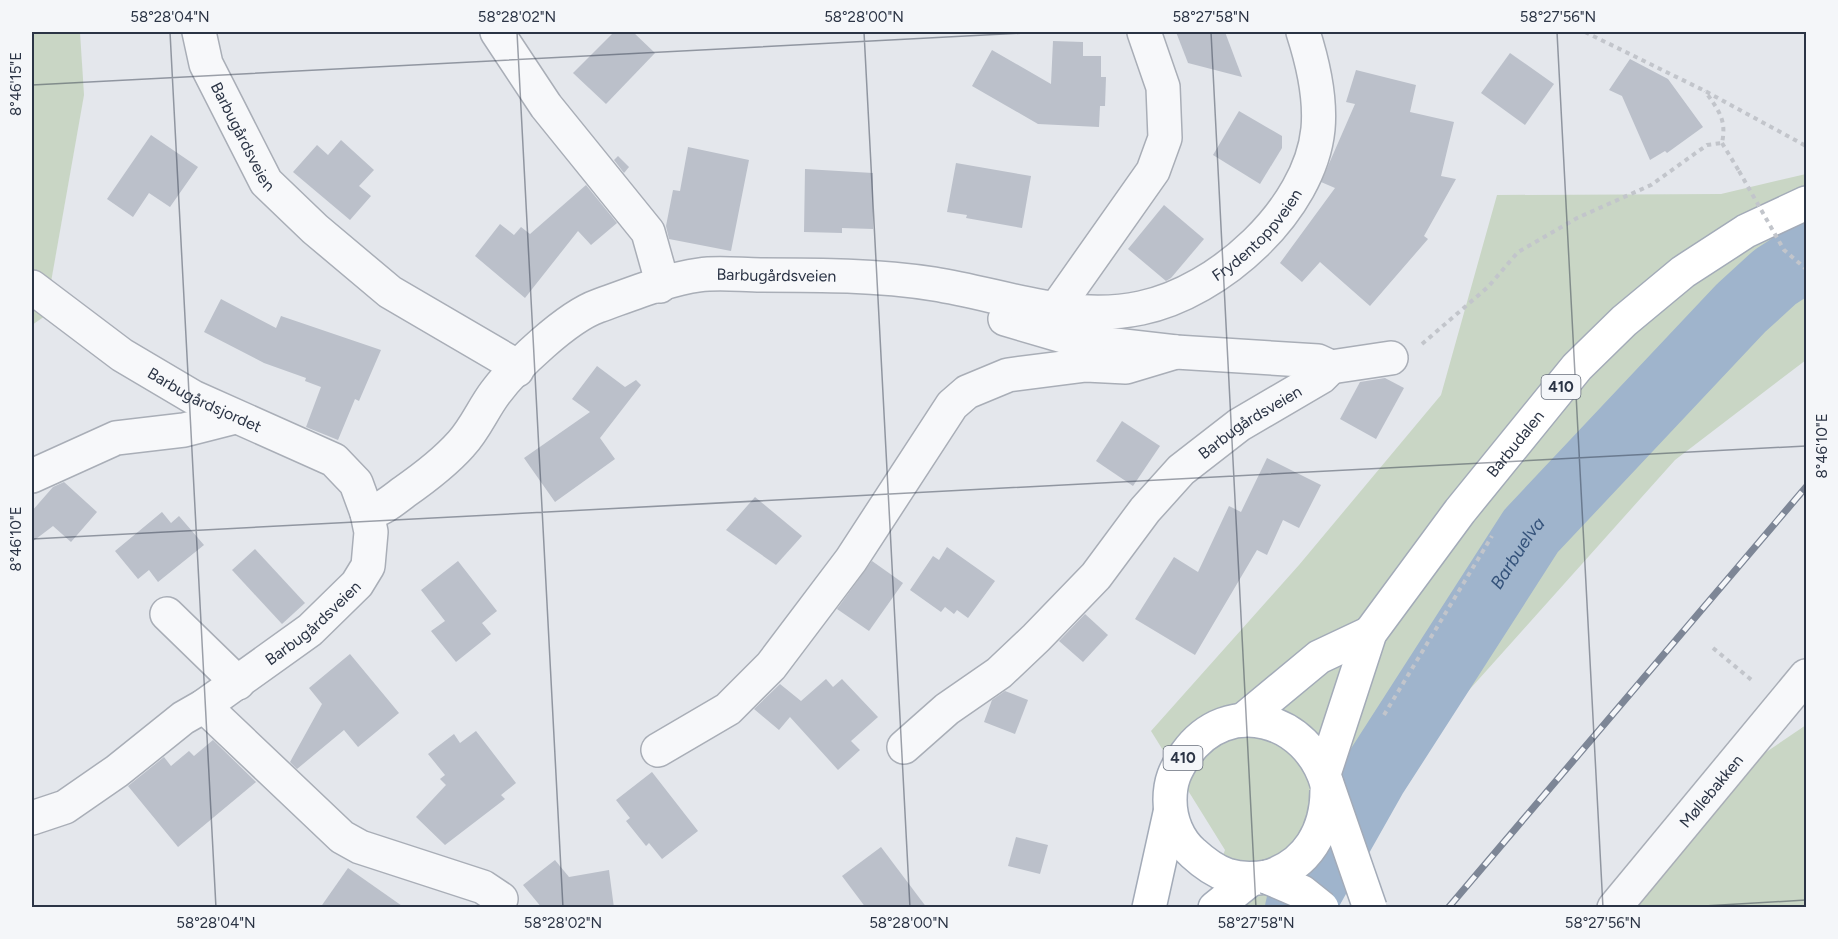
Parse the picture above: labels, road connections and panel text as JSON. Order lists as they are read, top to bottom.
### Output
{
  "streets": {
    "main road": ["410", "Barbudalen"],
    "street": [
      "Barbugårdsveien",
      "Frydentoppveien",
      "Barbugårdsjordet",
      "Møllebakken"
    ]
  },
  "crossings": [
    ["Barbugårdsveien", "Frydentoppveien"],
    ["Barbugårdsveien", "Barbugårdsjordet"],
    ["410", "Barbudalen"]
  ],
  "water": ["Barbuelva"],
  "coordinates": [
    "58°28'04\"N",
    "58°28'02\"N",
    "58°28'00\"N",
    "58°27'58\"N",
    "58°27'56\"N",
    "8°46'15\"E",
    "8°46'10\"E"
  ]
}
